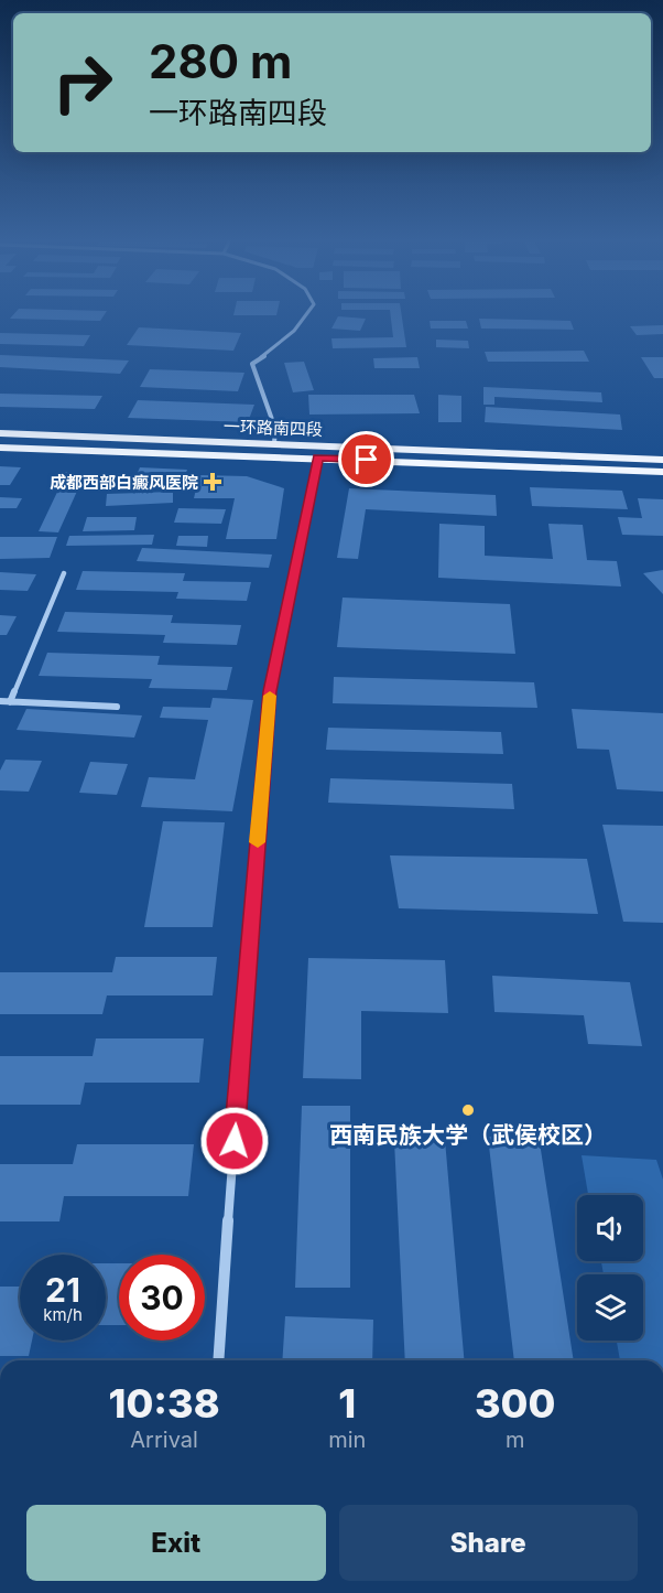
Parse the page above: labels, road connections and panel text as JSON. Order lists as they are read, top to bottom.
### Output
{
  "streets": {
    "main road": ["一环路南四段"]
  },
  "places": {
    "health": ["成都西部白癜风医院"],
    "other": ["西南民族大学（武侯校区）"]
  },
  "page": {
    "turn": ["280 m", "一环路南四段"],
    "speed": "21 km/h",
    "limit": "30",
    "eta": [
      "10:38",
      "Arrival",
      "1",
      "min",
      "300",
      "m"
    ],
    "buttons": ["Exit", "Share"]
  }
}
